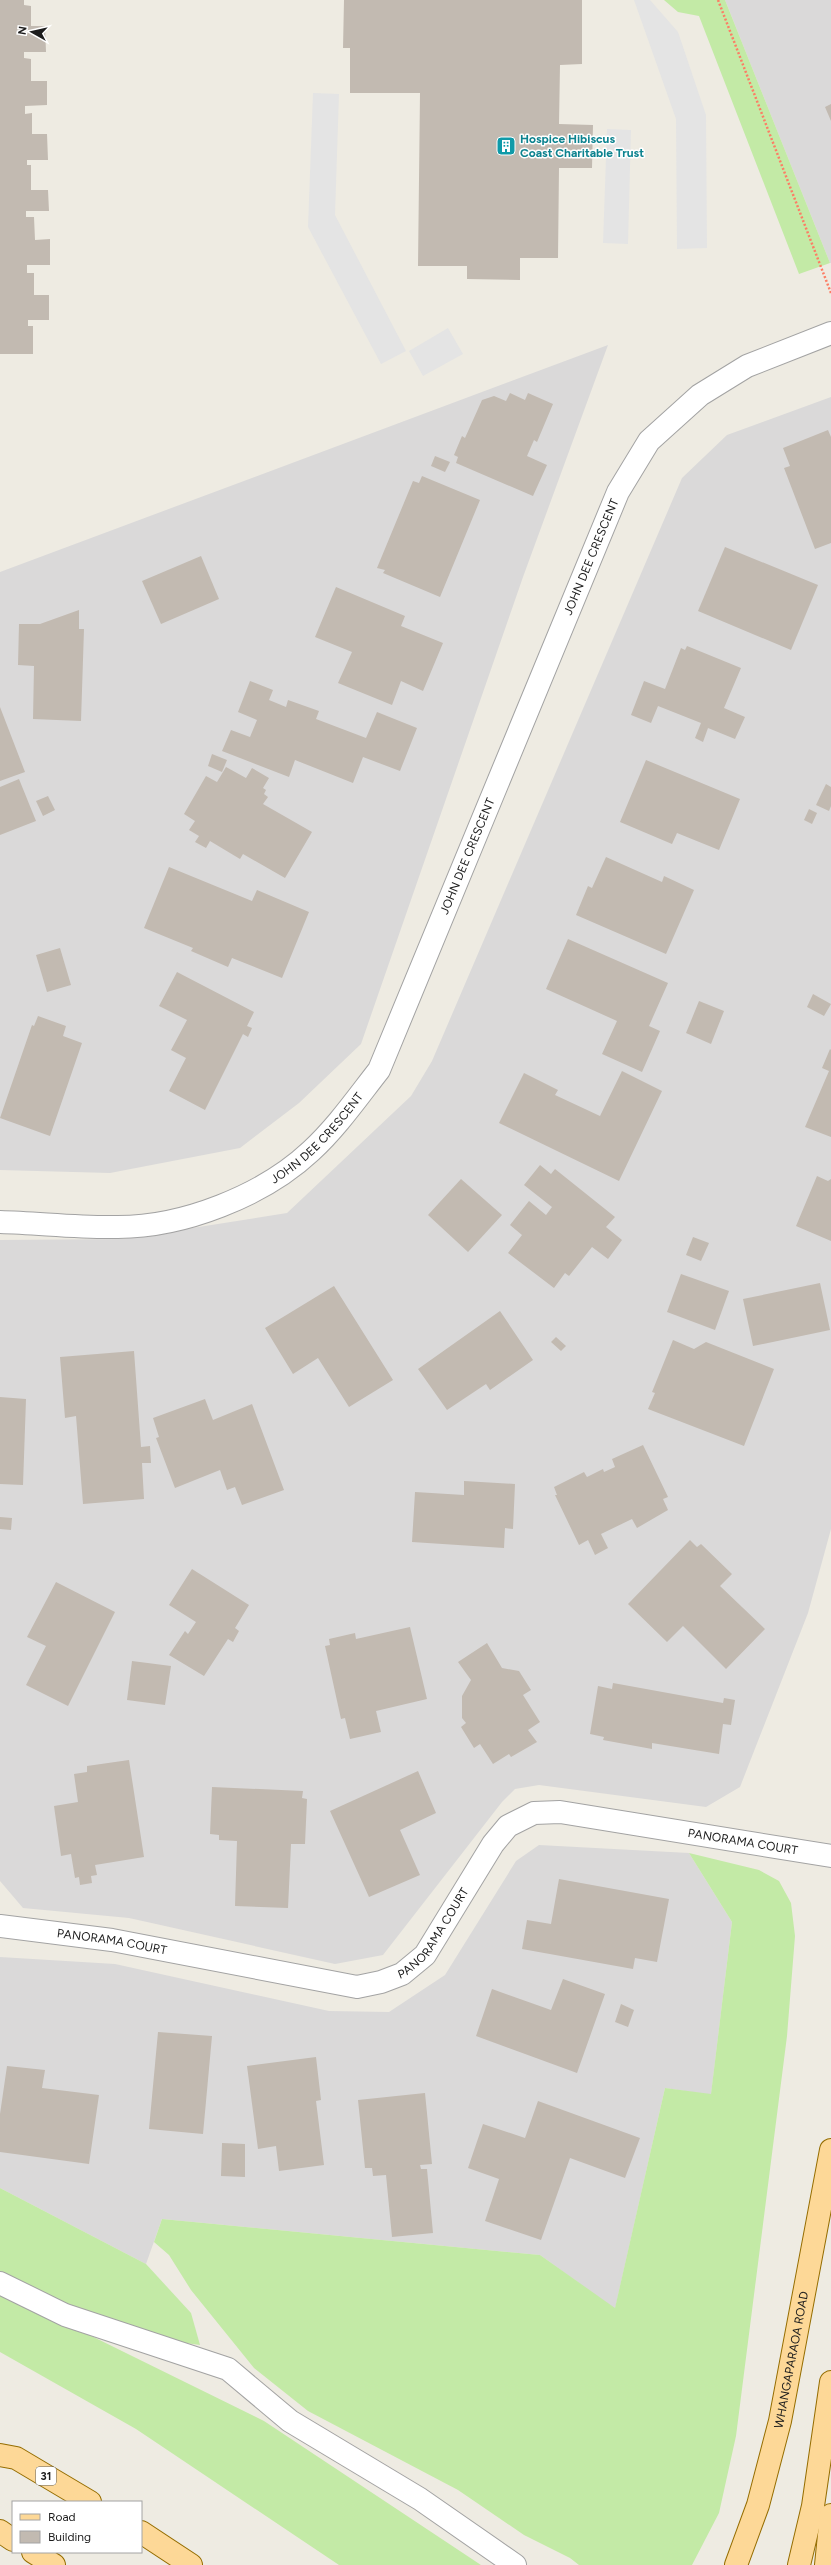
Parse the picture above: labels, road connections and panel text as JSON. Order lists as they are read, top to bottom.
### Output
{
  "streets": {
    "main road": ["WHANGAPARAOA ROAD", "31"],
    "street": ["JOHN DEE CRESCENT", "PANORAMA COURT"]
  },
  "places": {
    "building": ["Hospice Hibiscus Coast Charitable Trust"]
  },
  "legend": ["Road", "Building"],
  "north": "left"
}
